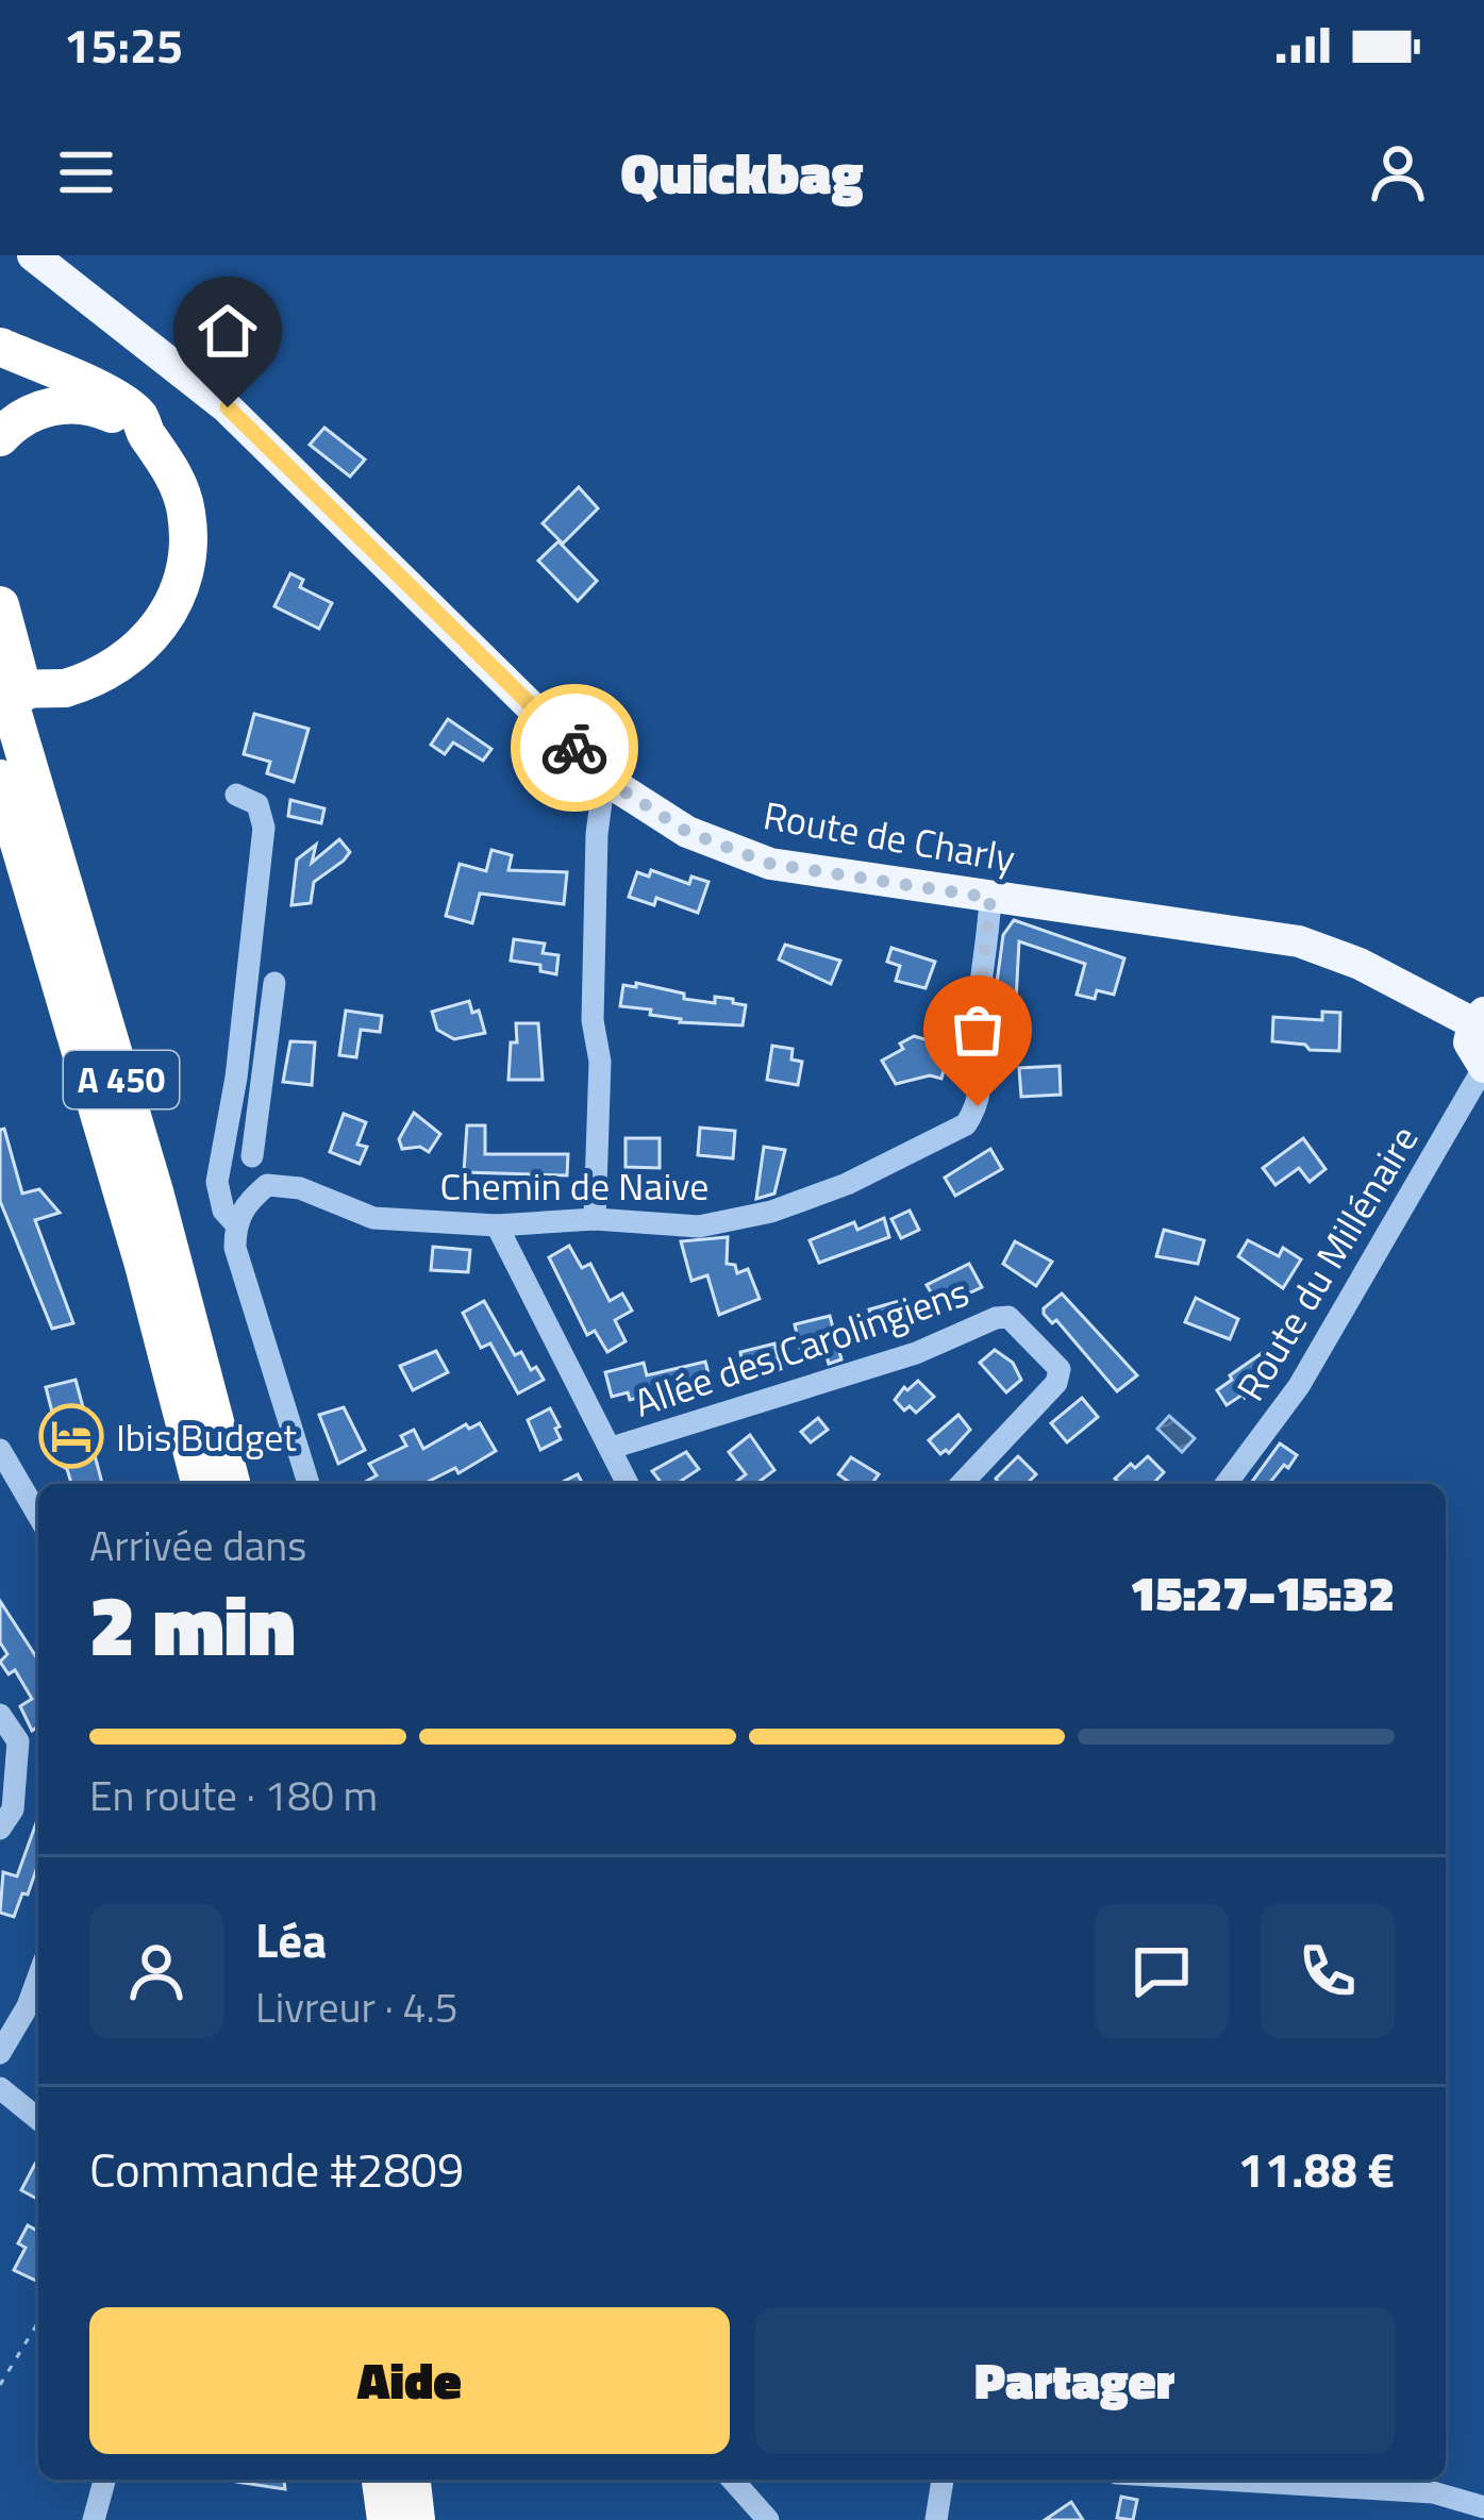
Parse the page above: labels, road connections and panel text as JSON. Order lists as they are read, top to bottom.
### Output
{
  "streets": {
    "highway": ["A 450"],
    "main road": ["Route de Charly"],
    "street": ["Chemin de Naive", "Route du Millénaire", "Allée des Carolingiens"]
  },
  "crossings": [
    ["Route de Charly", "Chemin de Naive"]
  ],
  "places": {
    "hotel": ["Ibis Budget"]
  },
  "page": {
    "status": "15:25",
    "header": "Quickbag",
    "heading": ["2 min", "Arrivée dans", "15:27–15:32"],
    "panel": [
      "Léa",
      "Livreur · 4.5",
      "Commande #2809",
      "11.88 €"
    ],
    "bar": "En route · 180 m",
    "buttons": ["Aide", "Partager"]
  }
}
